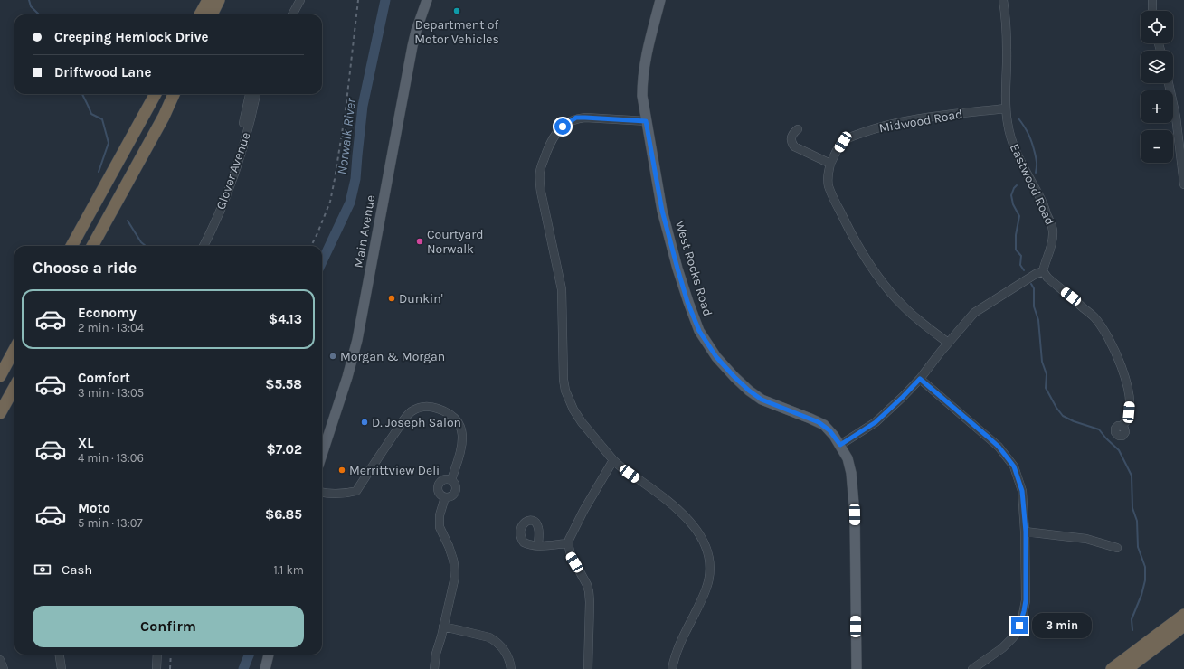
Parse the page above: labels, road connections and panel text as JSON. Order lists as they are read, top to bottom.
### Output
{
  "streets": {
    "main road": ["Main Avenue", "West Rocks Road"],
    "street": ["Midwood Road", "Glover Avenue", "Eastwood Road"]
  },
  "crossings": [
    ["Midwood Road", "Eastwood Road"]
  ],
  "water": ["Norwalk River"],
  "places": [
    "Department of Motor Vehicles",
    "Courtyard Norwalk",
    "Dunkin'",
    "Morgan & Morgan",
    "D. Joseph Salon",
    "Merrittview Deli"
  ],
  "page": {
    "map_buttons": ["+", "−"],
    "banner": ["Creeping Hemlock Drive", "Driftwood Lane"],
    "heading": "Choose a ride",
    "list": [
      {
        "name": "Economy",
        "note": "2 min · 13:04",
        "value": "$4.13"
      },
      {
        "name": "Comfort",
        "note": "3 min · 13:05",
        "value": "$5.58"
      },
      {
        "name": "XL",
        "note": "4 min · 13:06",
        "value": "$7.02"
      },
      {
        "name": "Moto",
        "note": "5 min · 13:07",
        "value": "$6.85"
      }
    ],
    "pay": ["Cash", "1.1 km"],
    "buttons": "Confirm",
    "bubble": "3 min"
  }
}
